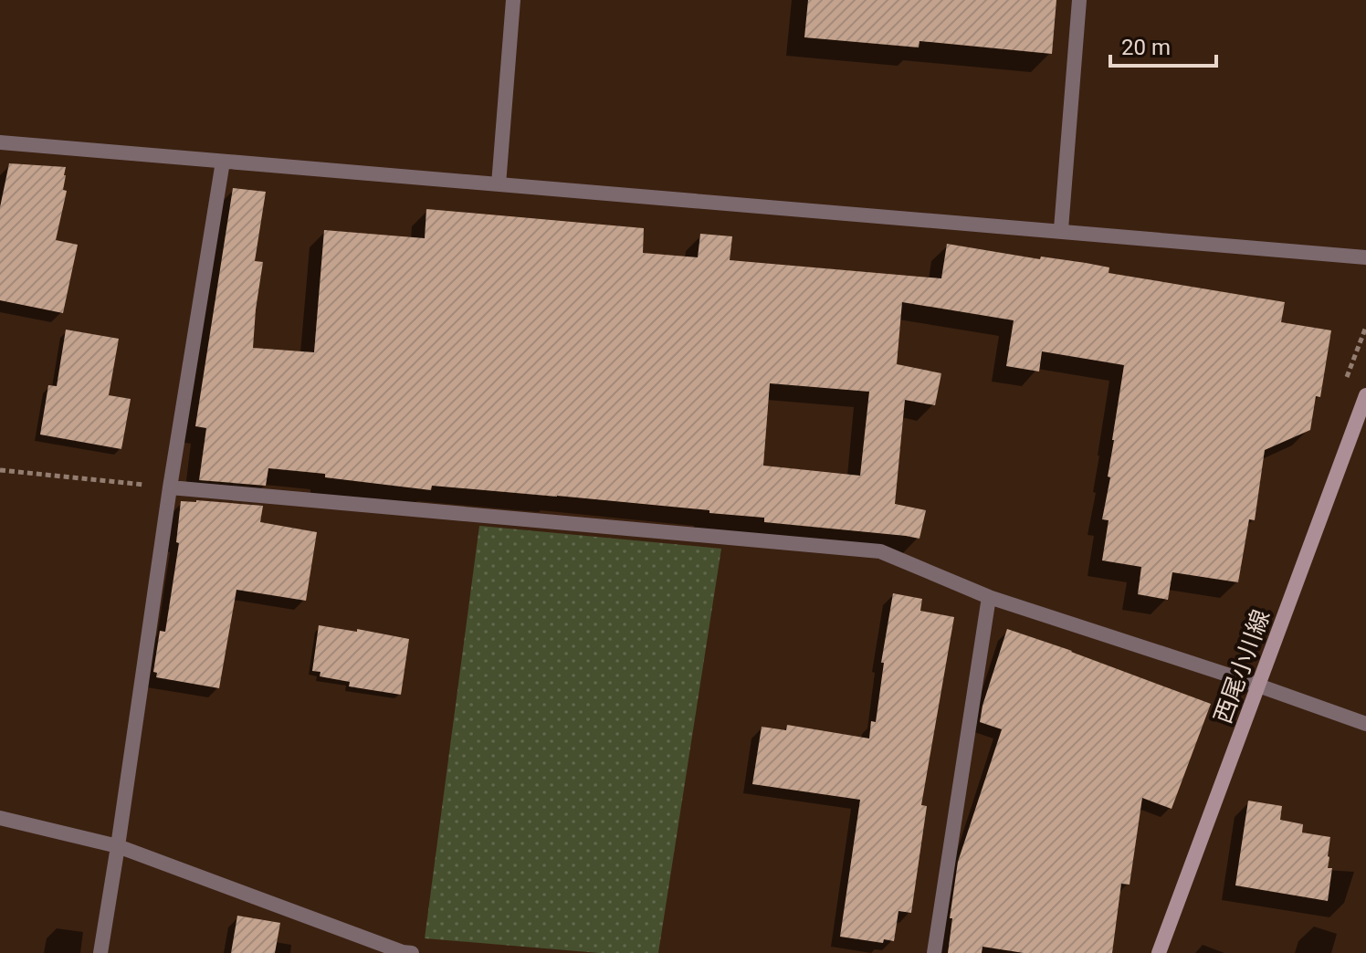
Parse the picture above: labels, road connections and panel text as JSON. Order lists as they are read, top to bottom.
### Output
{
  "streets": {
    "main road": ["西尾小川線"]
  },
  "scale_bar": "20 m"
}
